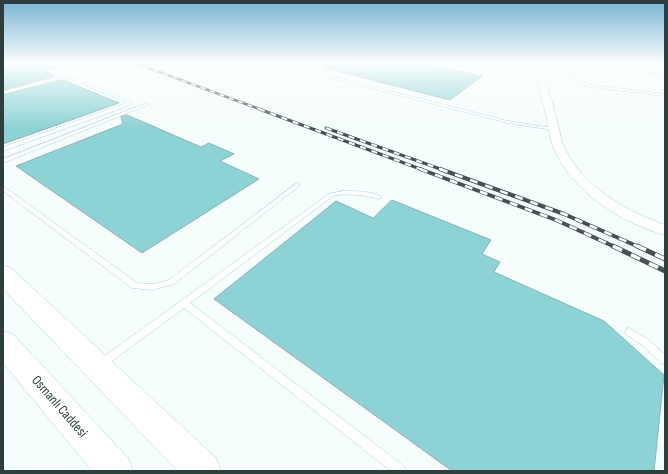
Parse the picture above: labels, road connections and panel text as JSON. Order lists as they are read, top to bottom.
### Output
{
  "streets": {
    "street": ["Osmanlı Caddesi"]
  }
}
